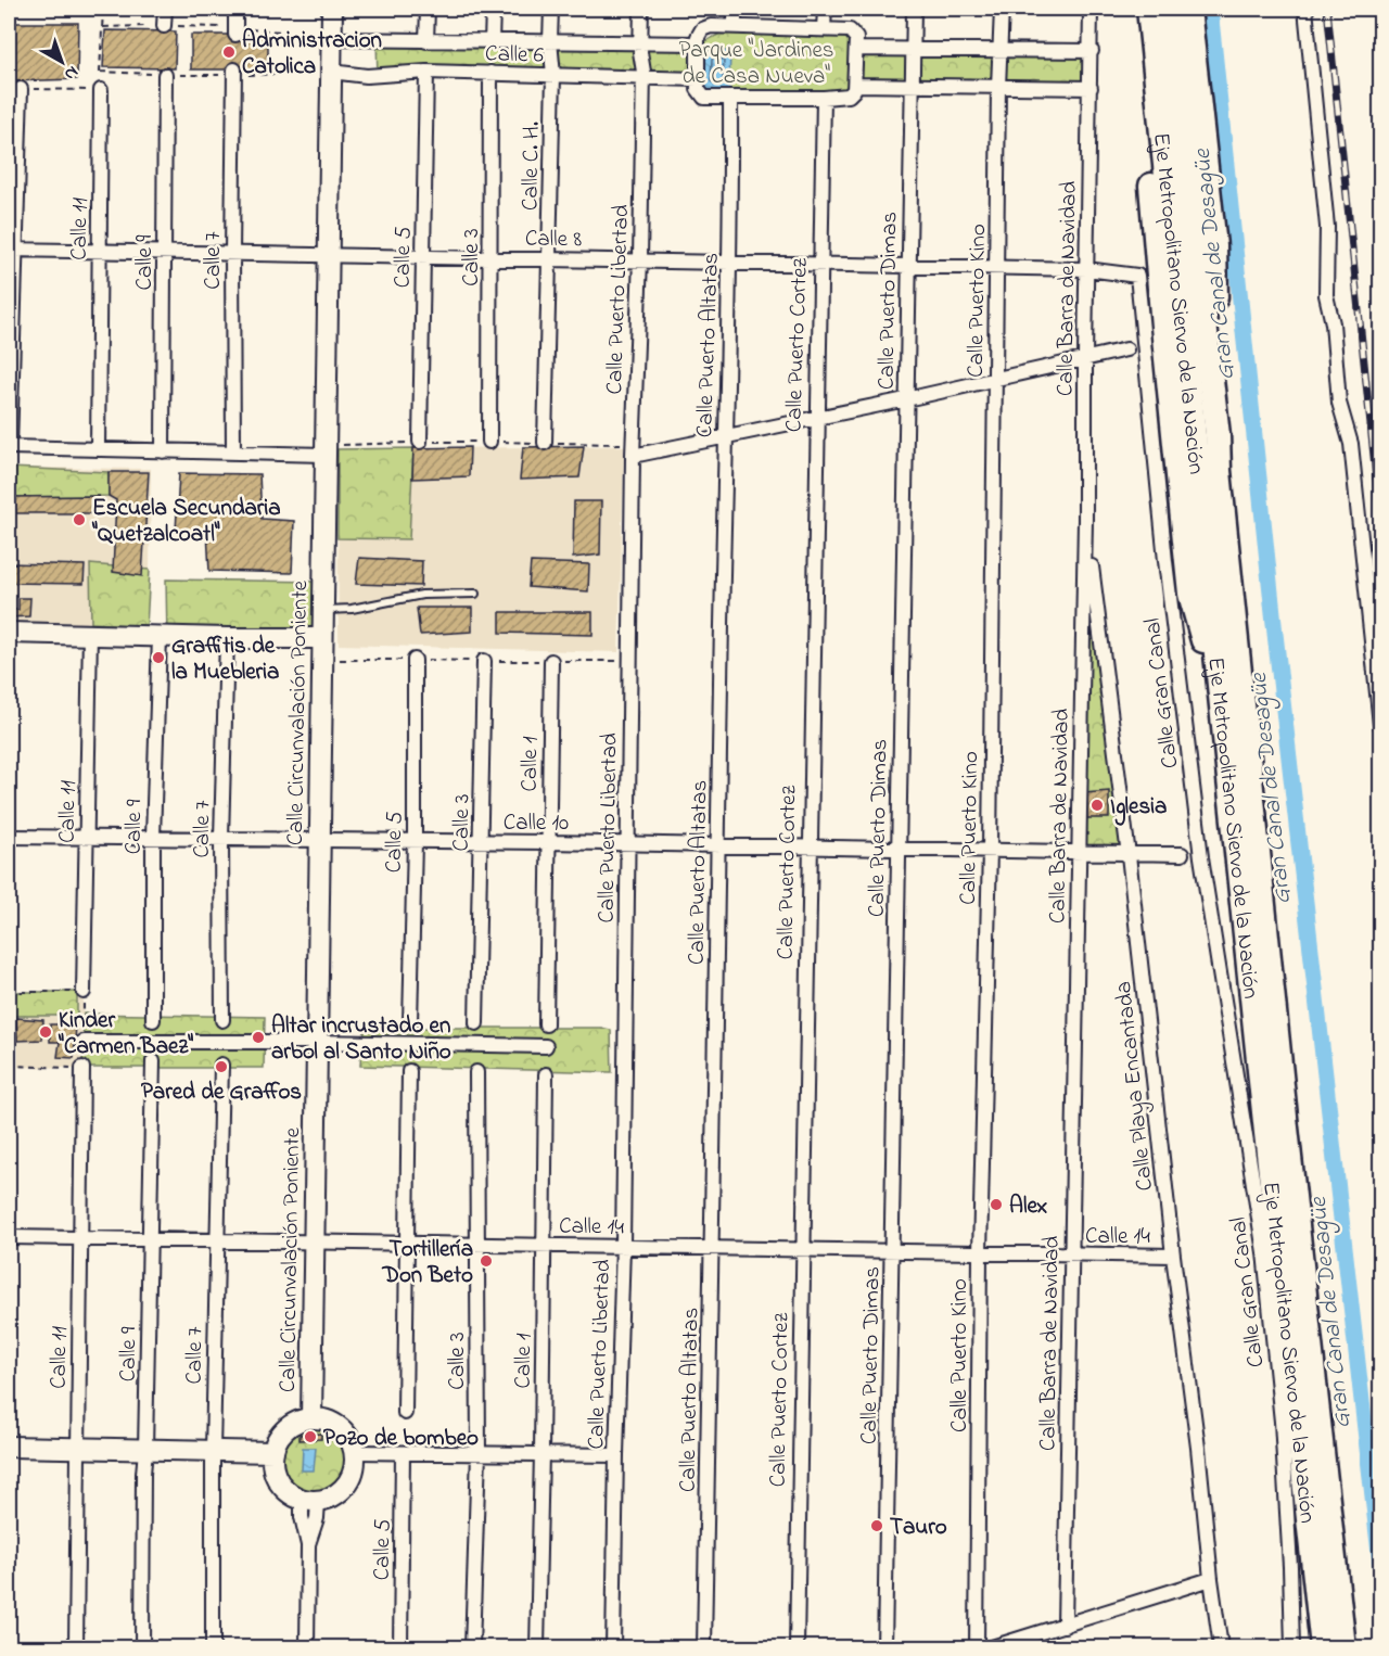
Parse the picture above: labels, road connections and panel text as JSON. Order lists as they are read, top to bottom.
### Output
{
  "streets": {
    "highway": ["Eje Metropolitano Siervo de la Nación"],
    "street": [
      "Calle 6",
      "Calle C. H.",
      "Calle 11",
      "Calle 8",
      "Calle 5",
      "Calle 3",
      "Calle 7",
      "Calle 9",
      "Calle Barra de Navidad",
      "Calle Puerto Libertad",
      "Calle Puerto Dimas",
      "Calle Puerto Kino",
      "Calle Puerto Altatas",
      "Calle Puerto Cortez",
      "Calle Gran Canal",
      "Calle Circunvalación Poniente",
      "Calle 1",
      "Calle 10",
      "Calle Playa Encantada",
      "Calle 14"
    ]
  },
  "crossings": [
    ["Calle 6", "Calle C. H."],
    ["Calle 6", "Calle 5"],
    ["Calle 6", "Calle 3"],
    ["Calle 6", "Calle Puerto Libertad"],
    ["Calle 6", "Calle Circunvalación Poniente"],
    ["Calle C. H.", "Calle 8"],
    ["Calle 11", "Calle 8"],
    ["Calle 11", "Calle 10"],
    ["Calle 11", "Calle 14"],
    ["Calle 8", "Calle 5"],
    ["Calle 8", "Calle 3"],
    ["Calle 8", "Calle 7"],
    ["Calle 8", "Calle 9"],
    ["Calle 8", "Calle Barra de Navidad"],
    ["Calle 8", "Calle Puerto Libertad"],
    ["Calle 8", "Calle Puerto Dimas"],
    ["Calle 8", "Calle Puerto Kino"],
    ["Calle 8", "Calle Puerto Altatas"],
    ["Calle 8", "Calle Puerto Cortez"],
    ["Calle 8", "Calle Gran Canal"],
    ["Calle 8", "Calle Circunvalación Poniente"],
    ["Calle 5", "Calle 10"],
    ["Calle 3", "Calle 10"],
    ["Calle 3", "Calle 14"],
    ["Calle 7", "Calle 10"],
    ["Calle 7", "Calle 14"],
    ["Calle 9", "Calle 10"],
    ["Calle 9", "Calle 14"],
    ["Calle Barra de Navidad", "Calle 10"],
    ["Calle Barra de Navidad", "Calle Playa Encantada"],
    ["Calle Barra de Navidad", "Calle 14"],
    ["Calle Puerto Libertad", "Calle 10"],
    ["Calle Puerto Libertad", "Calle 14"],
    ["Calle Puerto Dimas", "Calle 10"],
    ["Calle Puerto Dimas", "Calle 14"],
    ["Calle Puerto Kino", "Calle 10"],
    ["Calle Puerto Kino", "Calle 14"],
    ["Calle Puerto Altatas", "Calle 10"],
    ["Calle Puerto Altatas", "Calle 14"],
    ["Calle Puerto Cortez", "Calle 10"],
    ["Calle Puerto Cortez", "Calle 14"],
    ["Calle Circunvalación Poniente", "Calle 10"],
    ["Calle Circunvalación Poniente", "Calle 14"],
    ["Calle 1", "Calle 10"],
    ["Calle 1", "Calle 14"],
    ["Calle 10", "Calle Playa Encantada"],
    ["Calle Playa Encantada", "Calle 14"]
  ],
  "water": ["Gran Canal de Desagüe"],
  "parks": ["Parque \"Jardines de Casa Nueva\""],
  "places": [
    "Administracion Catolica",
    "Escuela Secundaria \"Quetzalcoatl\"",
    "Graffitis de la Muebleria",
    "Iglesia",
    "Kinder \"Carmen Baez\"",
    "Altar incrustado en arbol al Santo Niño",
    "Pared de Graffos",
    "Alex",
    "Tortillería Don Beto",
    "Pozo de bombeo",
    "Tauro"
  ],
  "north": "bottom right"
}
